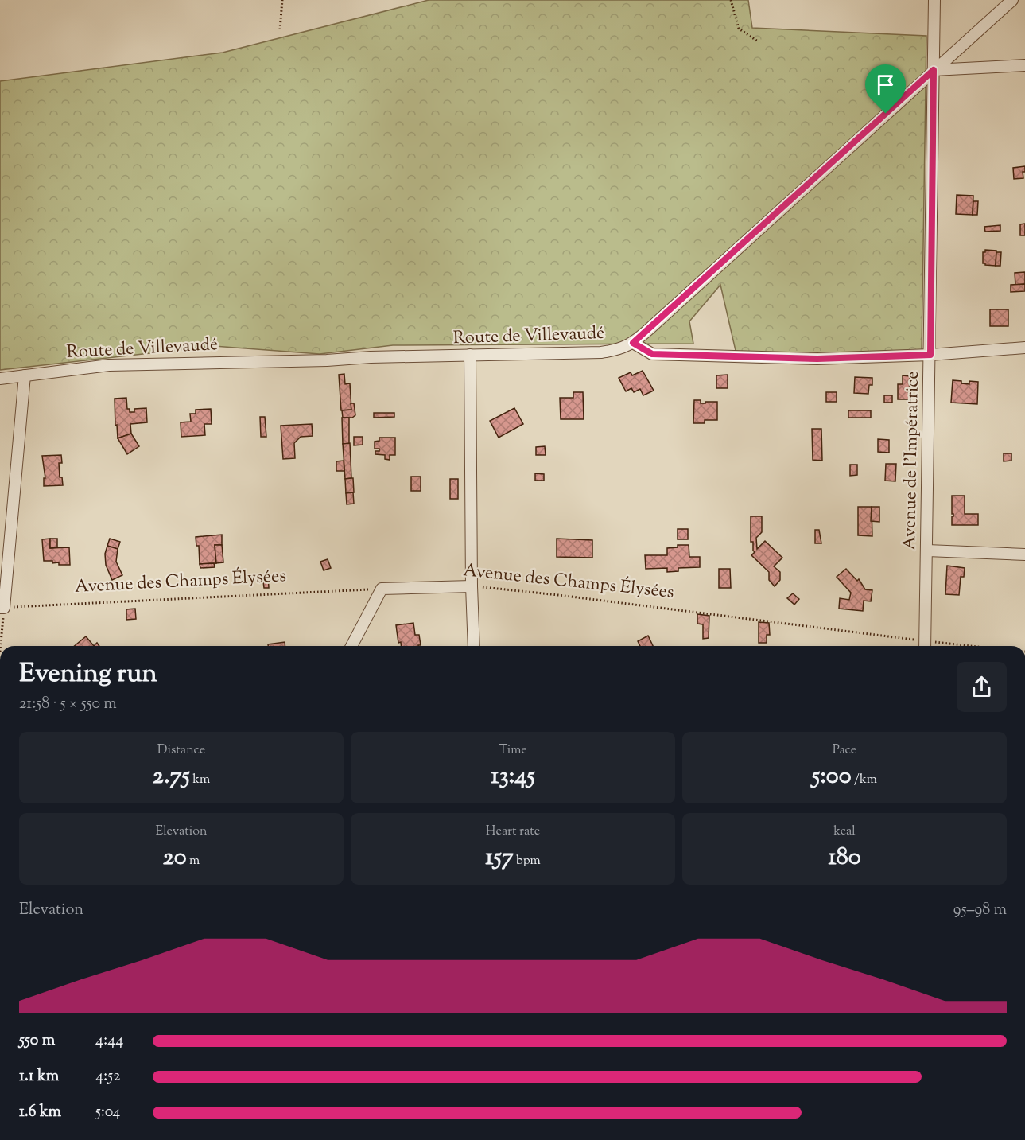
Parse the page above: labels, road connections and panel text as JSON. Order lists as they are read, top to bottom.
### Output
{
  "streets": {
    "street": ["Route de Villevaudé", "Avenue de l'Impératrice", "Avenue des Champs Élysées"]
  },
  "crossings": [
    ["Route de Villevaudé", "Avenue de l'Impératrice"],
    ["Avenue de l'Impératrice", "Avenue des Champs Élysées"]
  ],
  "page": {
    "heading": ["Evening run", "21:58 · 5 × 550 m"],
    "stats": [
      ["Distance", "2.75 km"],
      ["Time", "13:45"],
      ["Pace", "5:00 /km"],
      ["Elevation", "20 m"],
      ["Heart rate", "157 bpm"],
      ["kcal", "180"]
    ],
    "chart": ["Elevation", "95–98 m"],
    "list": [
      {
        "name": "550 m",
        "note": "4:44"
      },
      {
        "name": "1.1 km",
        "note": "4:52"
      },
      {
        "name": "1.6 km",
        "note": "5:04"
      }
    ]
  }
}
